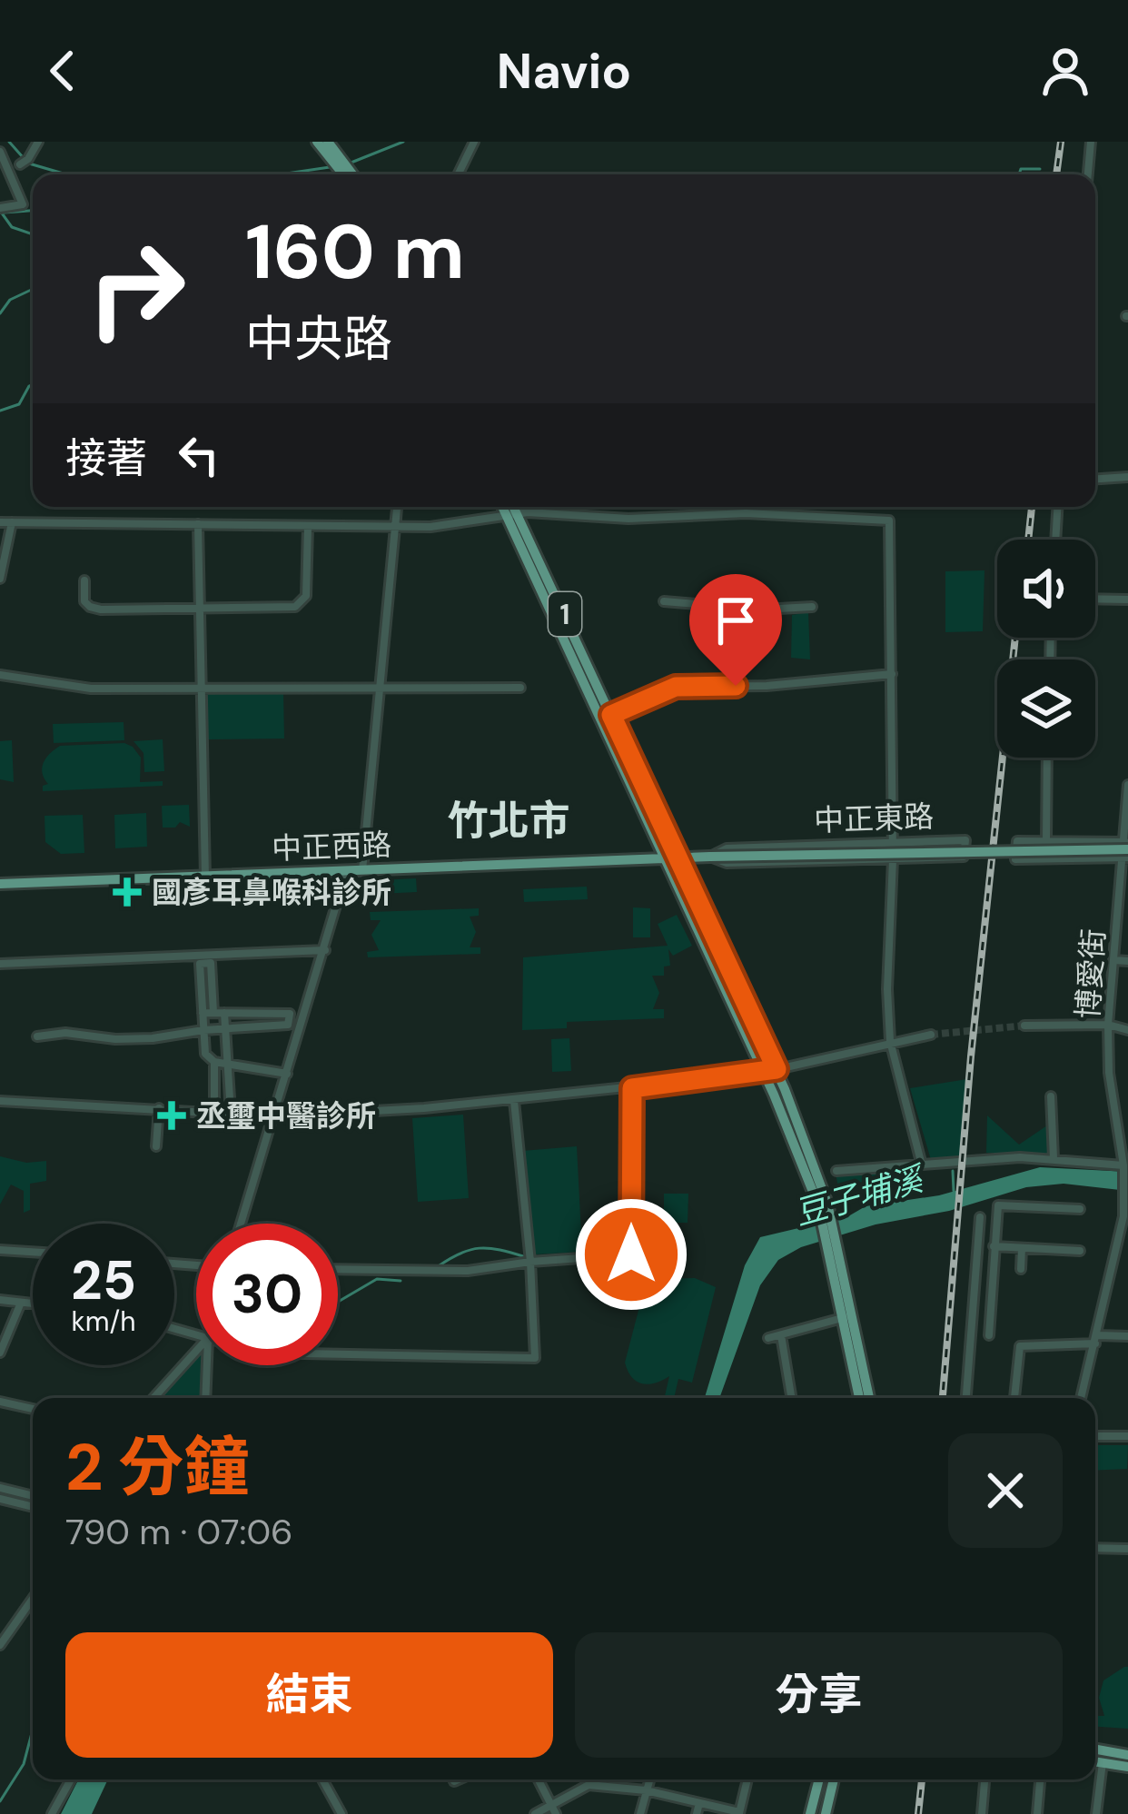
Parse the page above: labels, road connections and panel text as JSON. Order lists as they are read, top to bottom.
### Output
{
  "streets": {
    "main road": ["1", "中正東路", "中正西路"],
    "street": ["博愛街"]
  },
  "crossings": [
    ["1", "中正東路"],
    ["1", "中正西路"],
    ["中正東路", "中正西路"]
  ],
  "districts": ["竹北市"],
  "water": ["豆子埔溪"],
  "places": {
    "health": ["國彥耳鼻喉科診所", "丞璽中醫診所"]
  },
  "page": {
    "header": "Navio",
    "turn": ["160 m", "中央路"],
    "then": "接著",
    "speed": "25 km/h",
    "limit": "30",
    "heading": ["2 分鐘", "790 m · 07:06"],
    "buttons": ["結束", "分享"]
  }
}
